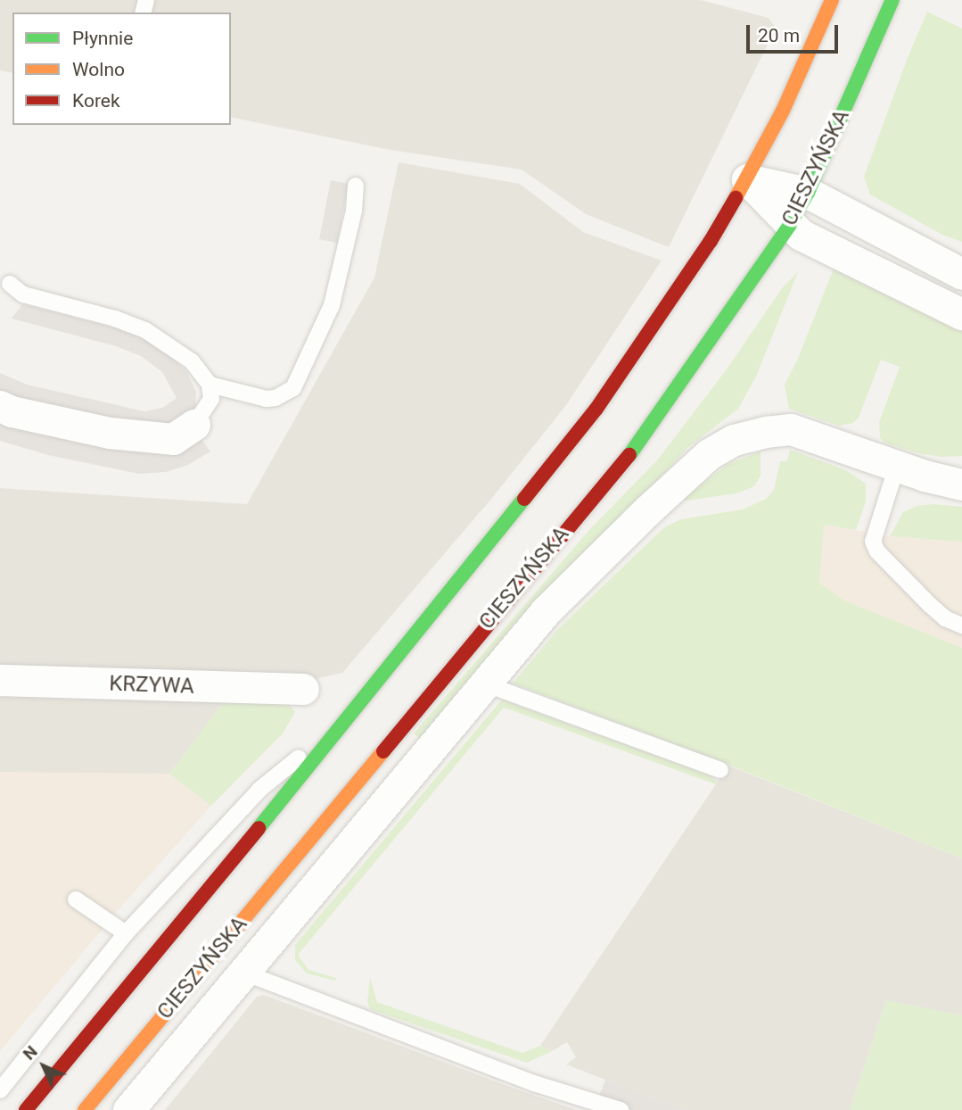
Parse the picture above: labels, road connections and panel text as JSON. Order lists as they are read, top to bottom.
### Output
{
  "streets": {
    "main road": ["CIESZYŃSKA"],
    "street": ["KRZYWA"]
  },
  "legend": ["Płynnie", "Wolno", "Korek"],
  "scale_bar": "20 m",
  "north": "top left"
}
